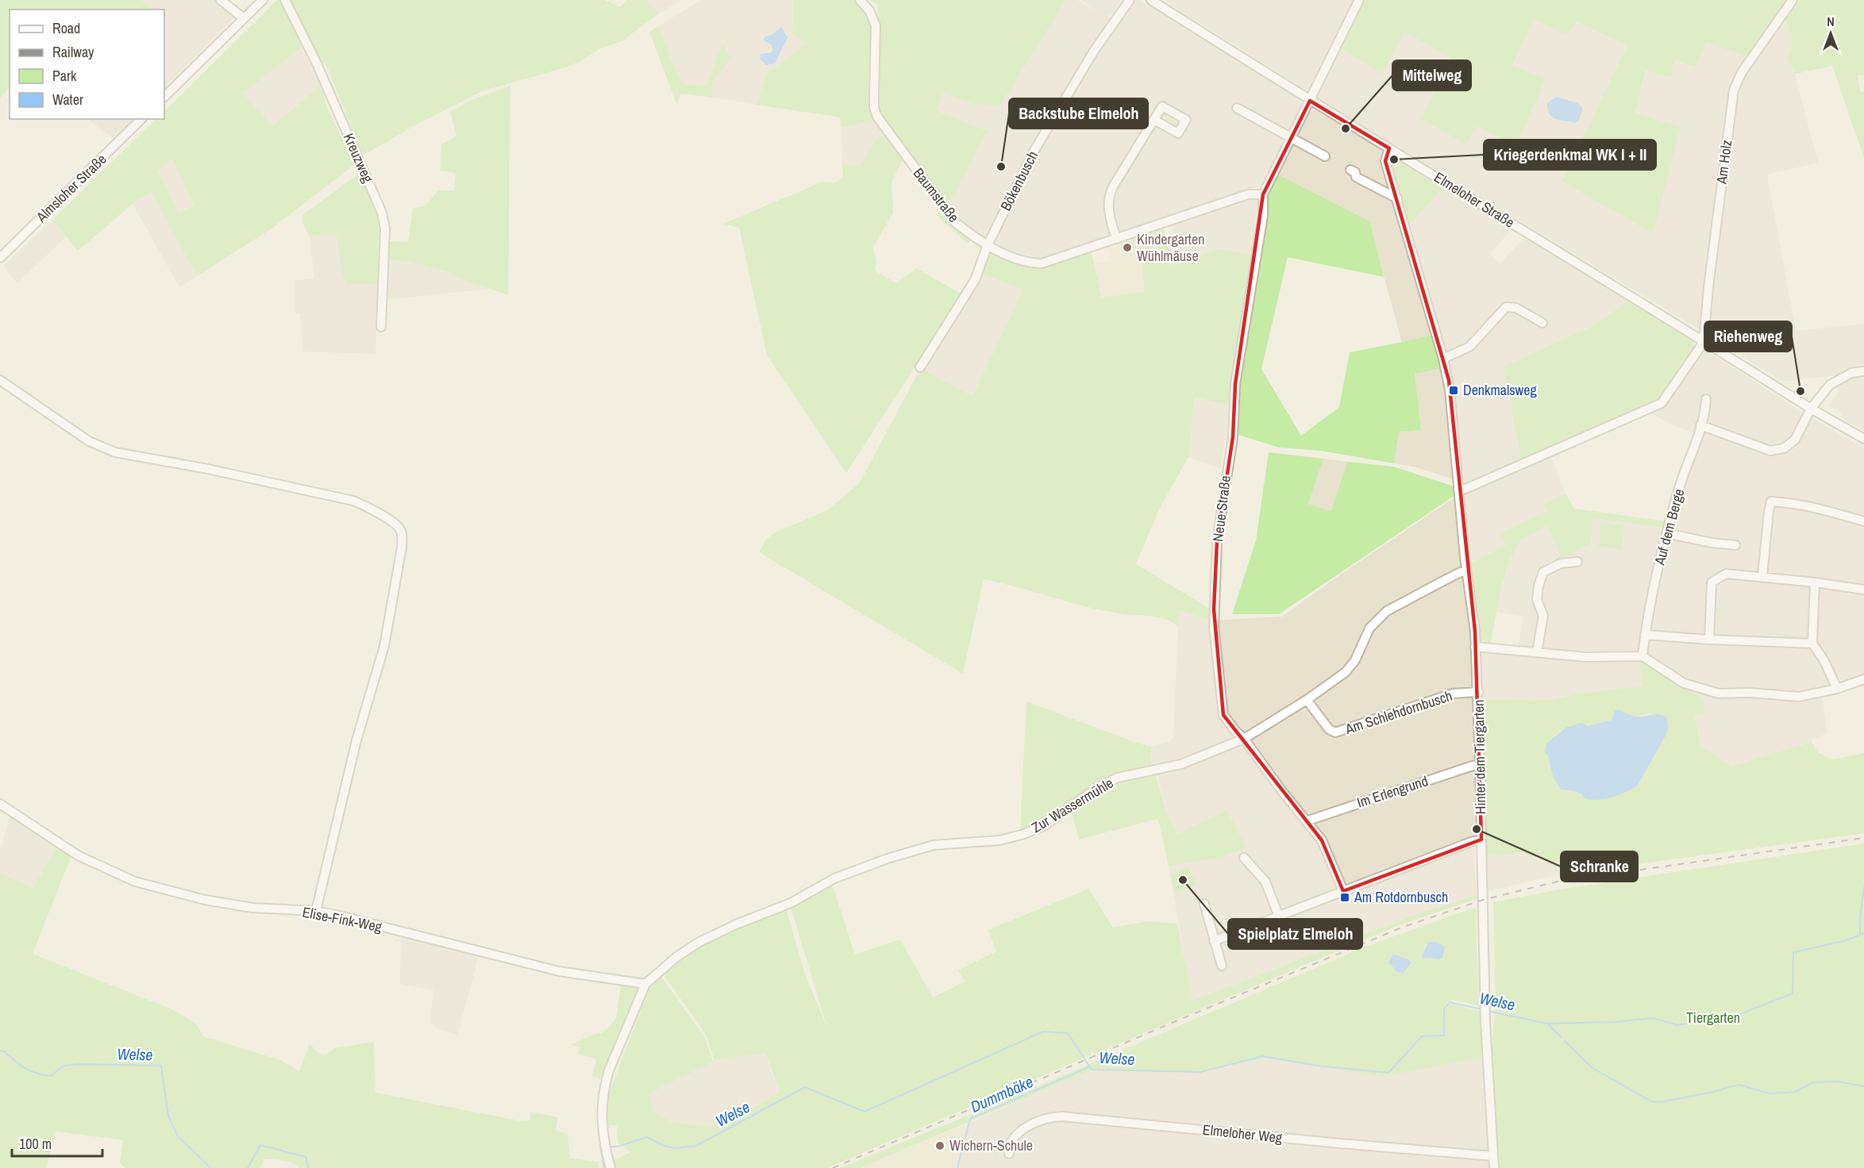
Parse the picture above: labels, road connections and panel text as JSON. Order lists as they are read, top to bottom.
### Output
{
  "streets": {
    "street": [
      "Kreuzweg",
      "Am Holz",
      "Bökenbusch",
      "Almsloher Straße",
      "Baumstraße",
      "Elmeloher Straße",
      "Neue Straße",
      "Auf dem Berge",
      "Am Schlehdornbusch",
      "Hinter dem Tiergarten",
      "Im Erlengrund",
      "Zur Wassermühle",
      "Elise-Fink-Weg",
      "Elmeloher Weg"
    ]
  },
  "crossings": [
    ["Am Holz", "Elmeloher Straße"],
    ["Bökenbusch", "Baumstraße"],
    ["Baumstraße", "Neue Straße"],
    ["Elmeloher Straße", "Neue Straße"],
    ["Neue Straße", "Im Erlengrund"],
    ["Neue Straße", "Zur Wassermühle"],
    ["Am Schlehdornbusch", "Hinter dem Tiergarten"],
    ["Am Schlehdornbusch", "Zur Wassermühle"],
    ["Hinter dem Tiergarten", "Im Erlengrund"],
    ["Hinter dem Tiergarten", "Zur Wassermühle"],
    ["Hinter dem Tiergarten", "Elmeloher Weg"],
    ["Zur Wassermühle", "Elise-Fink-Weg"]
  ],
  "water": ["Welse", "Dummbäke"],
  "parks": ["Tiergarten"],
  "places": {
    "other": [
      "Mittelweg",
      "Kriegerdenkmal WK I + II",
      "Backstube Elmeloh",
      "Kindergarten Wühlmäuse",
      "Riehenweg",
      "Schranke",
      "Spielplatz Elmeloh",
      "Wichern-Schule"
    ],
    "transit": ["Denkmalsweg", "Am Rotdornbusch"]
  },
  "legend": [
    "Road",
    "Railway",
    "Park",
    "Water"
  ],
  "scale_bar": "100 m",
  "north": "top"
}
